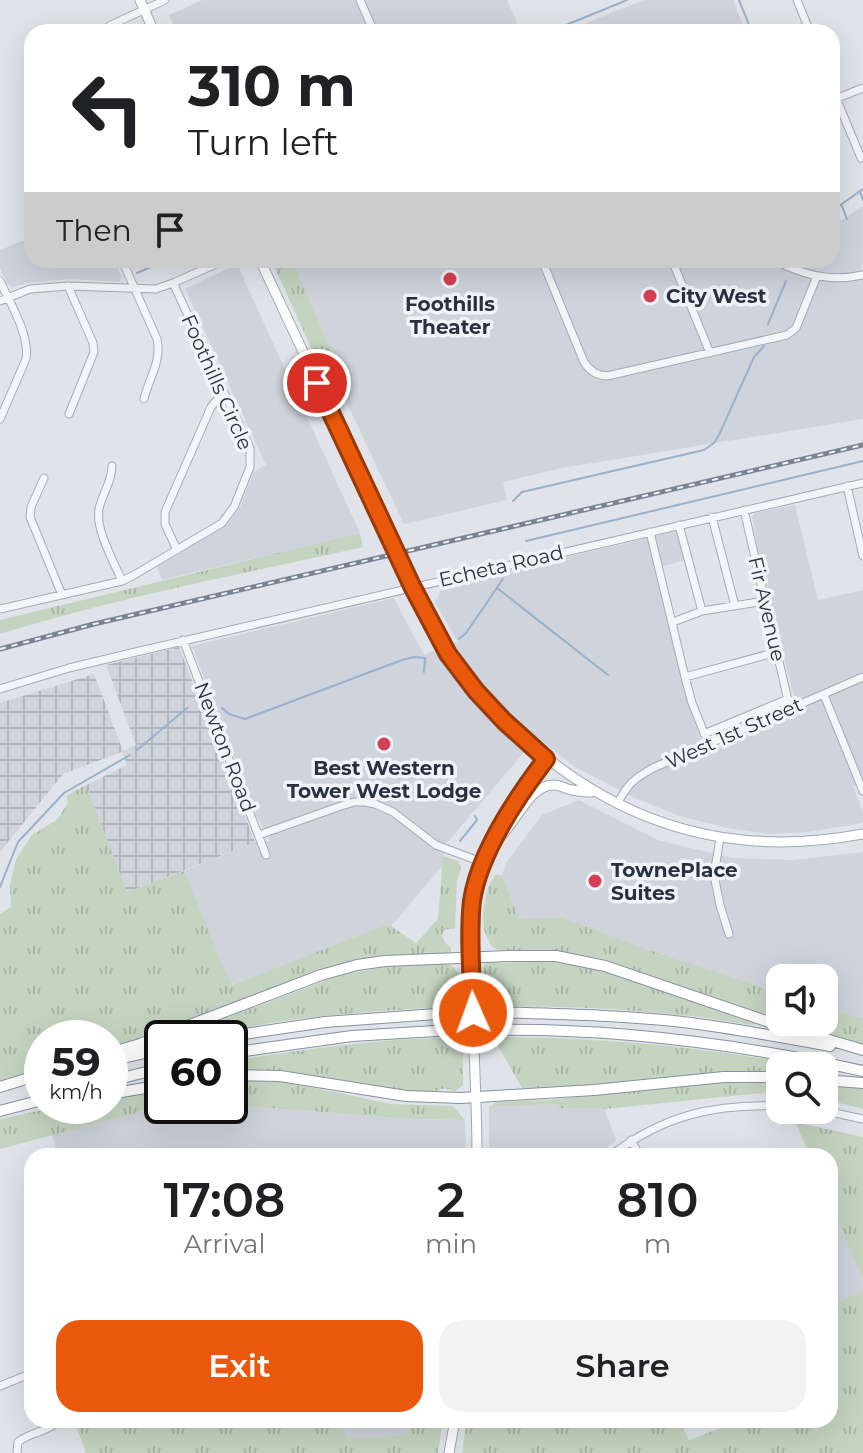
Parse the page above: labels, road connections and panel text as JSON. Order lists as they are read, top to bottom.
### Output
{
  "streets": {
    "street": [
      "Foothills Circle",
      "Echeta Road",
      "Fir Avenue",
      "West 1st Street",
      "Newton Road"
    ]
  },
  "crossings": [
    ["Echeta Road", "Fir Avenue"],
    ["Echeta Road", "Newton Road"],
    ["Fir Avenue", "West 1st Street"]
  ],
  "places": [
    "Foothills Theater",
    "City West",
    "Best Western Tower West Lodge",
    "TownePlace Suites"
  ],
  "page": {
    "turn": ["310 m", "Turn left"],
    "then": "Then",
    "speed": "59 km/h",
    "limit": "60",
    "eta": [
      "17:08",
      "Arrival",
      "2",
      "min",
      "810",
      "m"
    ],
    "buttons": ["Exit", "Share"]
  }
}
